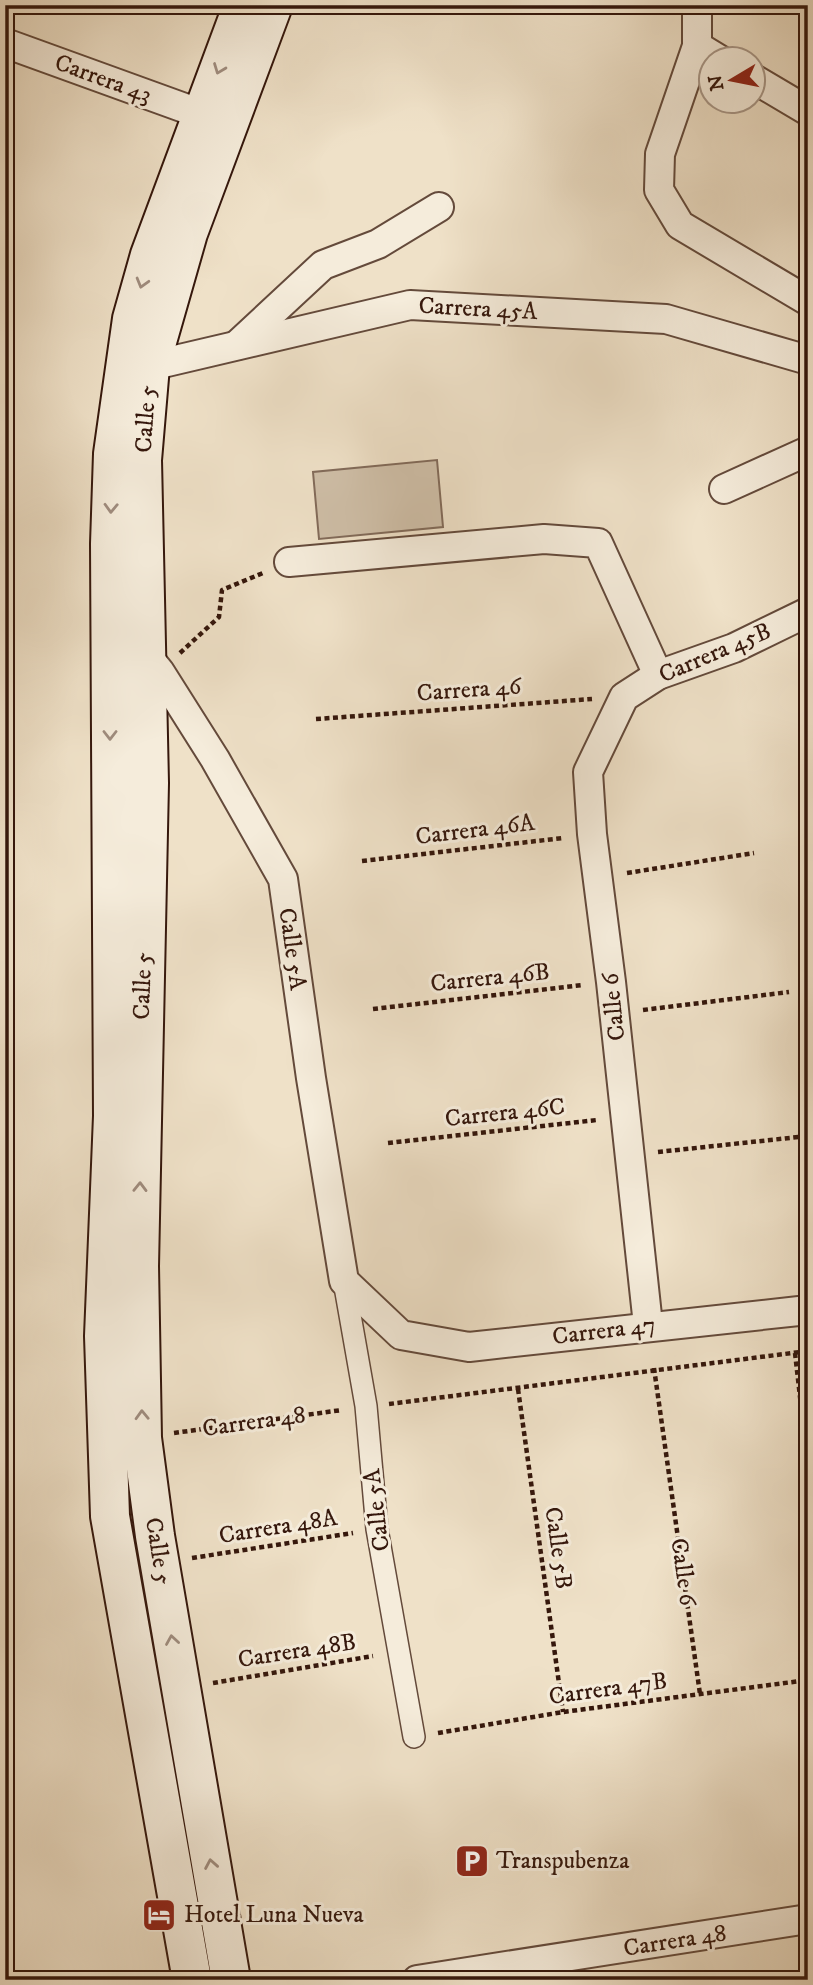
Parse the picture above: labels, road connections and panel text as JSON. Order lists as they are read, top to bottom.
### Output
{
  "streets": {
    "main road": ["Calle 5"],
    "street": [
      "Carrera 43",
      "Carrera 45A",
      "Carrera 45B",
      "Calle 5A",
      "Calle 6",
      "Carrera 47",
      "Carrera 48"
    ],
    "path": [
      "Carrera 46",
      "Carrera 46A",
      "Carrera 46B",
      "Carrera 46C",
      "Carrera 48A",
      "Calle 5B",
      "Carrera 48B",
      "Carrera 47B"
    ]
  },
  "crossings": [
    ["Carrera 43", "Calle 5"],
    ["Carrera 45A", "Calle 5"],
    ["Calle 5", "Calle 5A"],
    ["Calle 5", "Carrera 48"],
    ["Carrera 45B", "Carrera 46"],
    ["Carrera 45B", "Calle 6"],
    ["Carrera 46", "Calle 6"],
    ["Carrera 46A", "Calle 6"],
    ["Calle 5A", "Carrera 47"],
    ["Calle 5A", "Carrera 48"],
    ["Calle 5A", "Carrera 48A"],
    ["Calle 5A", "Carrera 48B"],
    ["Calle 5A", "Carrera 47B"],
    ["Carrera 46B", "Calle 6"],
    ["Calle 6", "Carrera 46C"],
    ["Calle 6", "Carrera 47"],
    ["Calle 6", "Carrera 48"],
    ["Calle 6", "Carrera 47B"],
    ["Carrera 48", "Calle 5B"],
    ["Calle 5B", "Carrera 47B"]
  ],
  "places": {
    "parking": ["Transpubenza"],
    "hotel": ["Hotel Luna Nueva"]
  },
  "north": "left"
}
